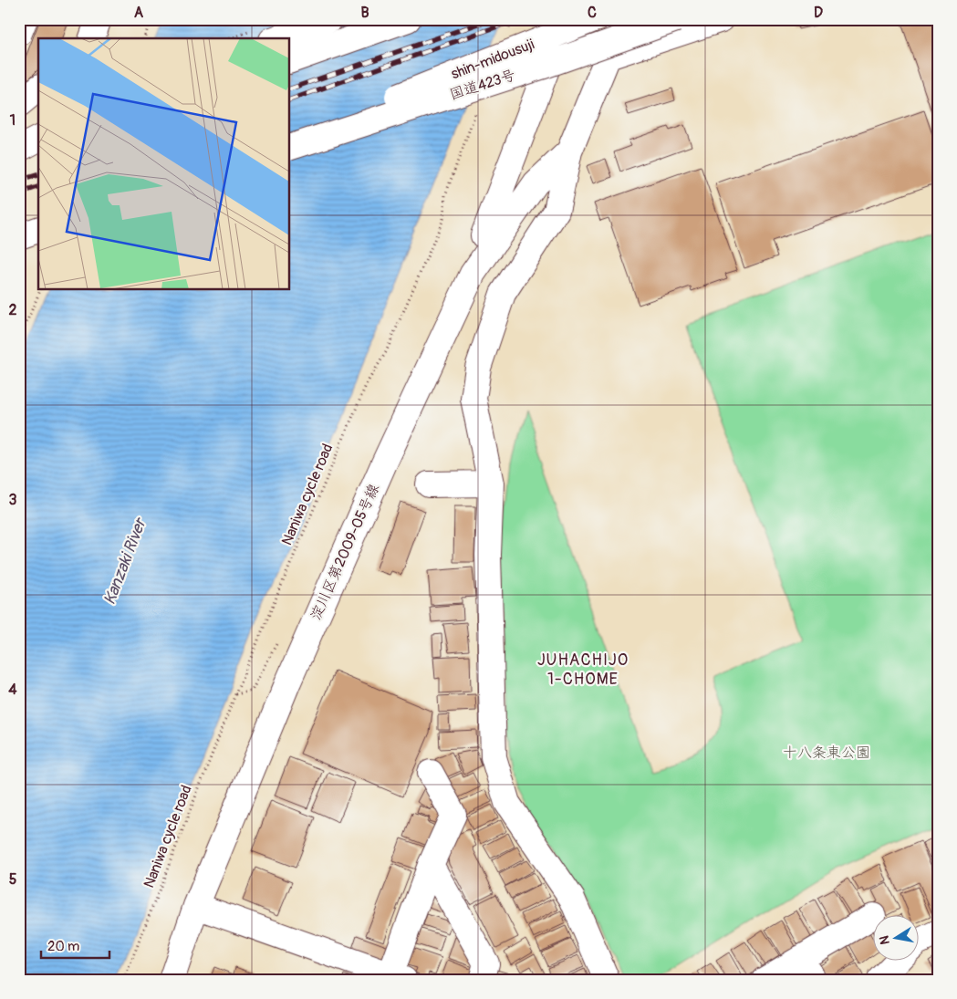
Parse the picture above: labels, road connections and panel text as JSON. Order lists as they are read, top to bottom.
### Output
{
  "streets": {
    "main road": ["shin-midousuji", "国道423号", "淀川区第2009-05号線"],
    "path": ["Naniwa cycle road"]
  },
  "districts": ["JUHACHIJO 1-CHOME"],
  "water": ["Kanzaki River"],
  "parks": ["十八条東公園"],
  "scale_bar": "20 m",
  "north": "left",
  "grid": {
    "columns": [
      "A",
      "B",
      "C",
      "D"
    ],
    "rows": [
      "1",
      "2",
      "3",
      "4",
      "5"
    ]
  }
}
